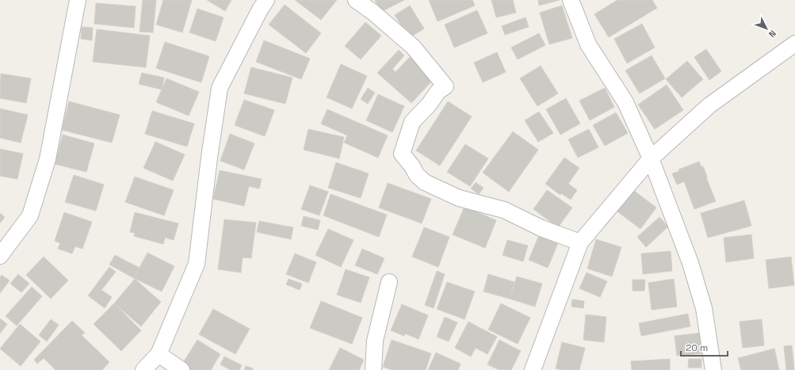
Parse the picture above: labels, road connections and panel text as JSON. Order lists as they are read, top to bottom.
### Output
{
  "scale_bar": "20 m",
  "north": "bottom right"
}
